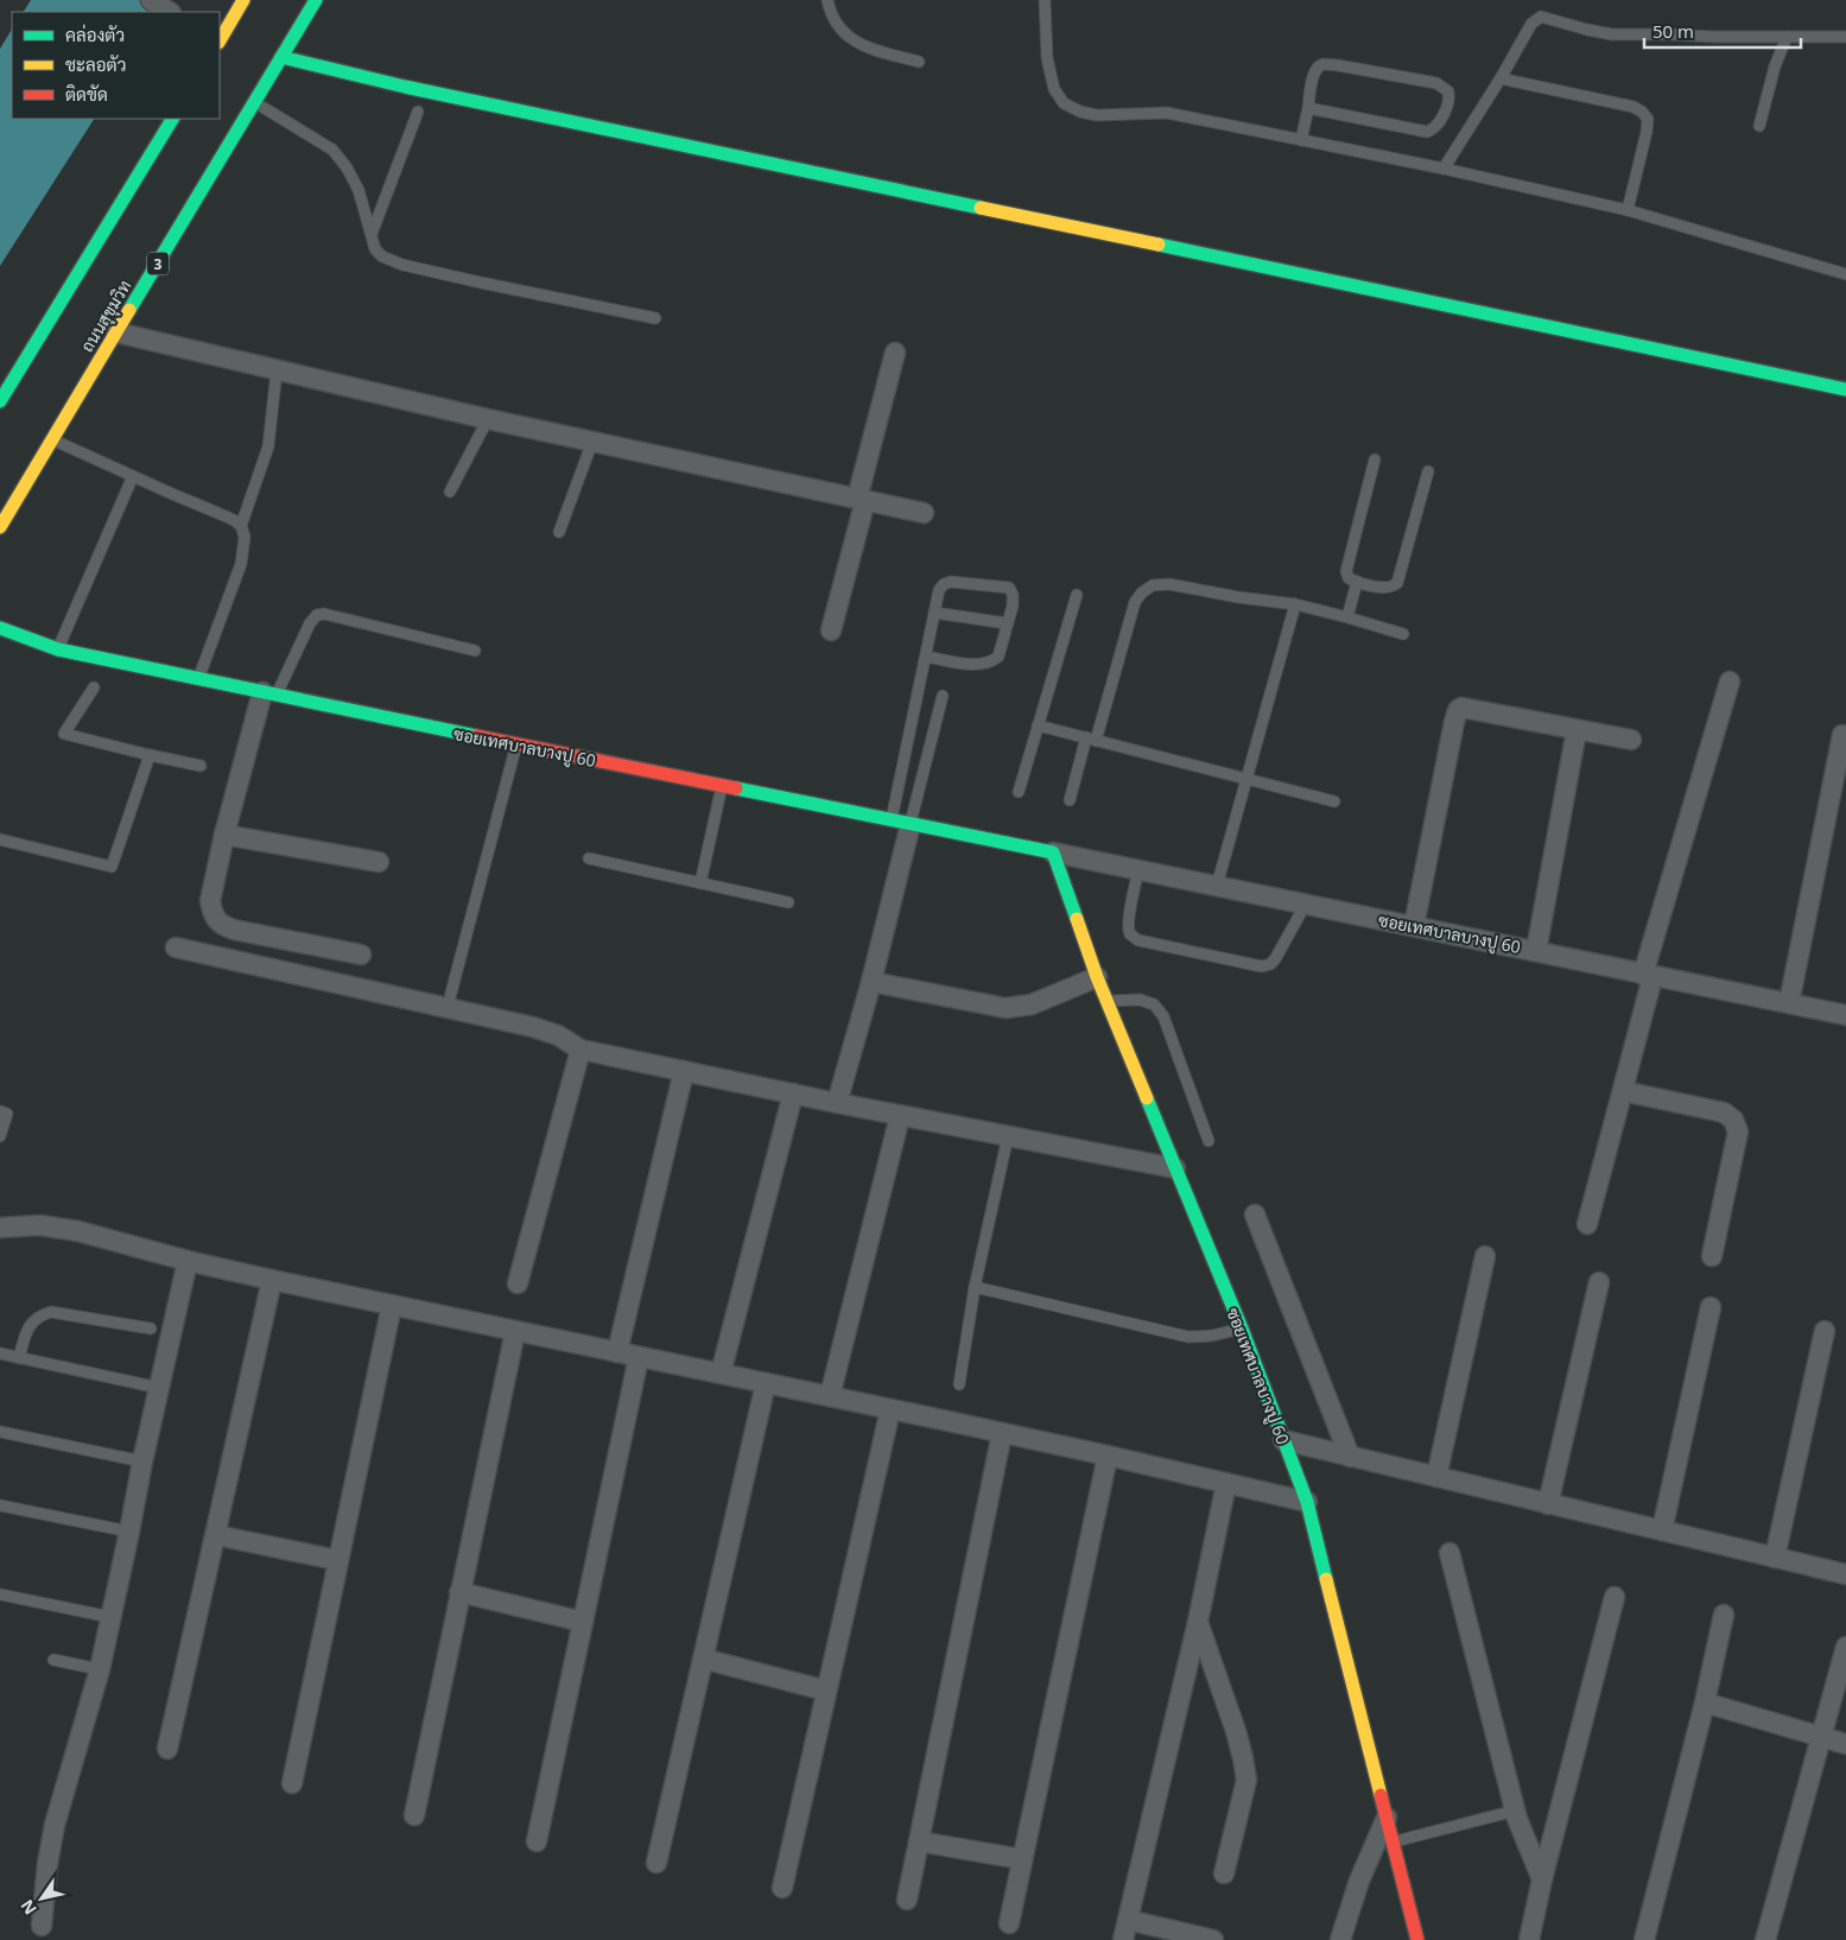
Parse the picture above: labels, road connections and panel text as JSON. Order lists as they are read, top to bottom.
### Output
{
  "streets": {
    "main road": ["3", "ถนนสุขุมวิท", "ซอยเทศบาลบางปู 60"]
  },
  "legend": ["คล่องตัว", "ชะลอตัว", "ติดขัด"],
  "scale_bar": "50 m",
  "north": "bottom left"
}
